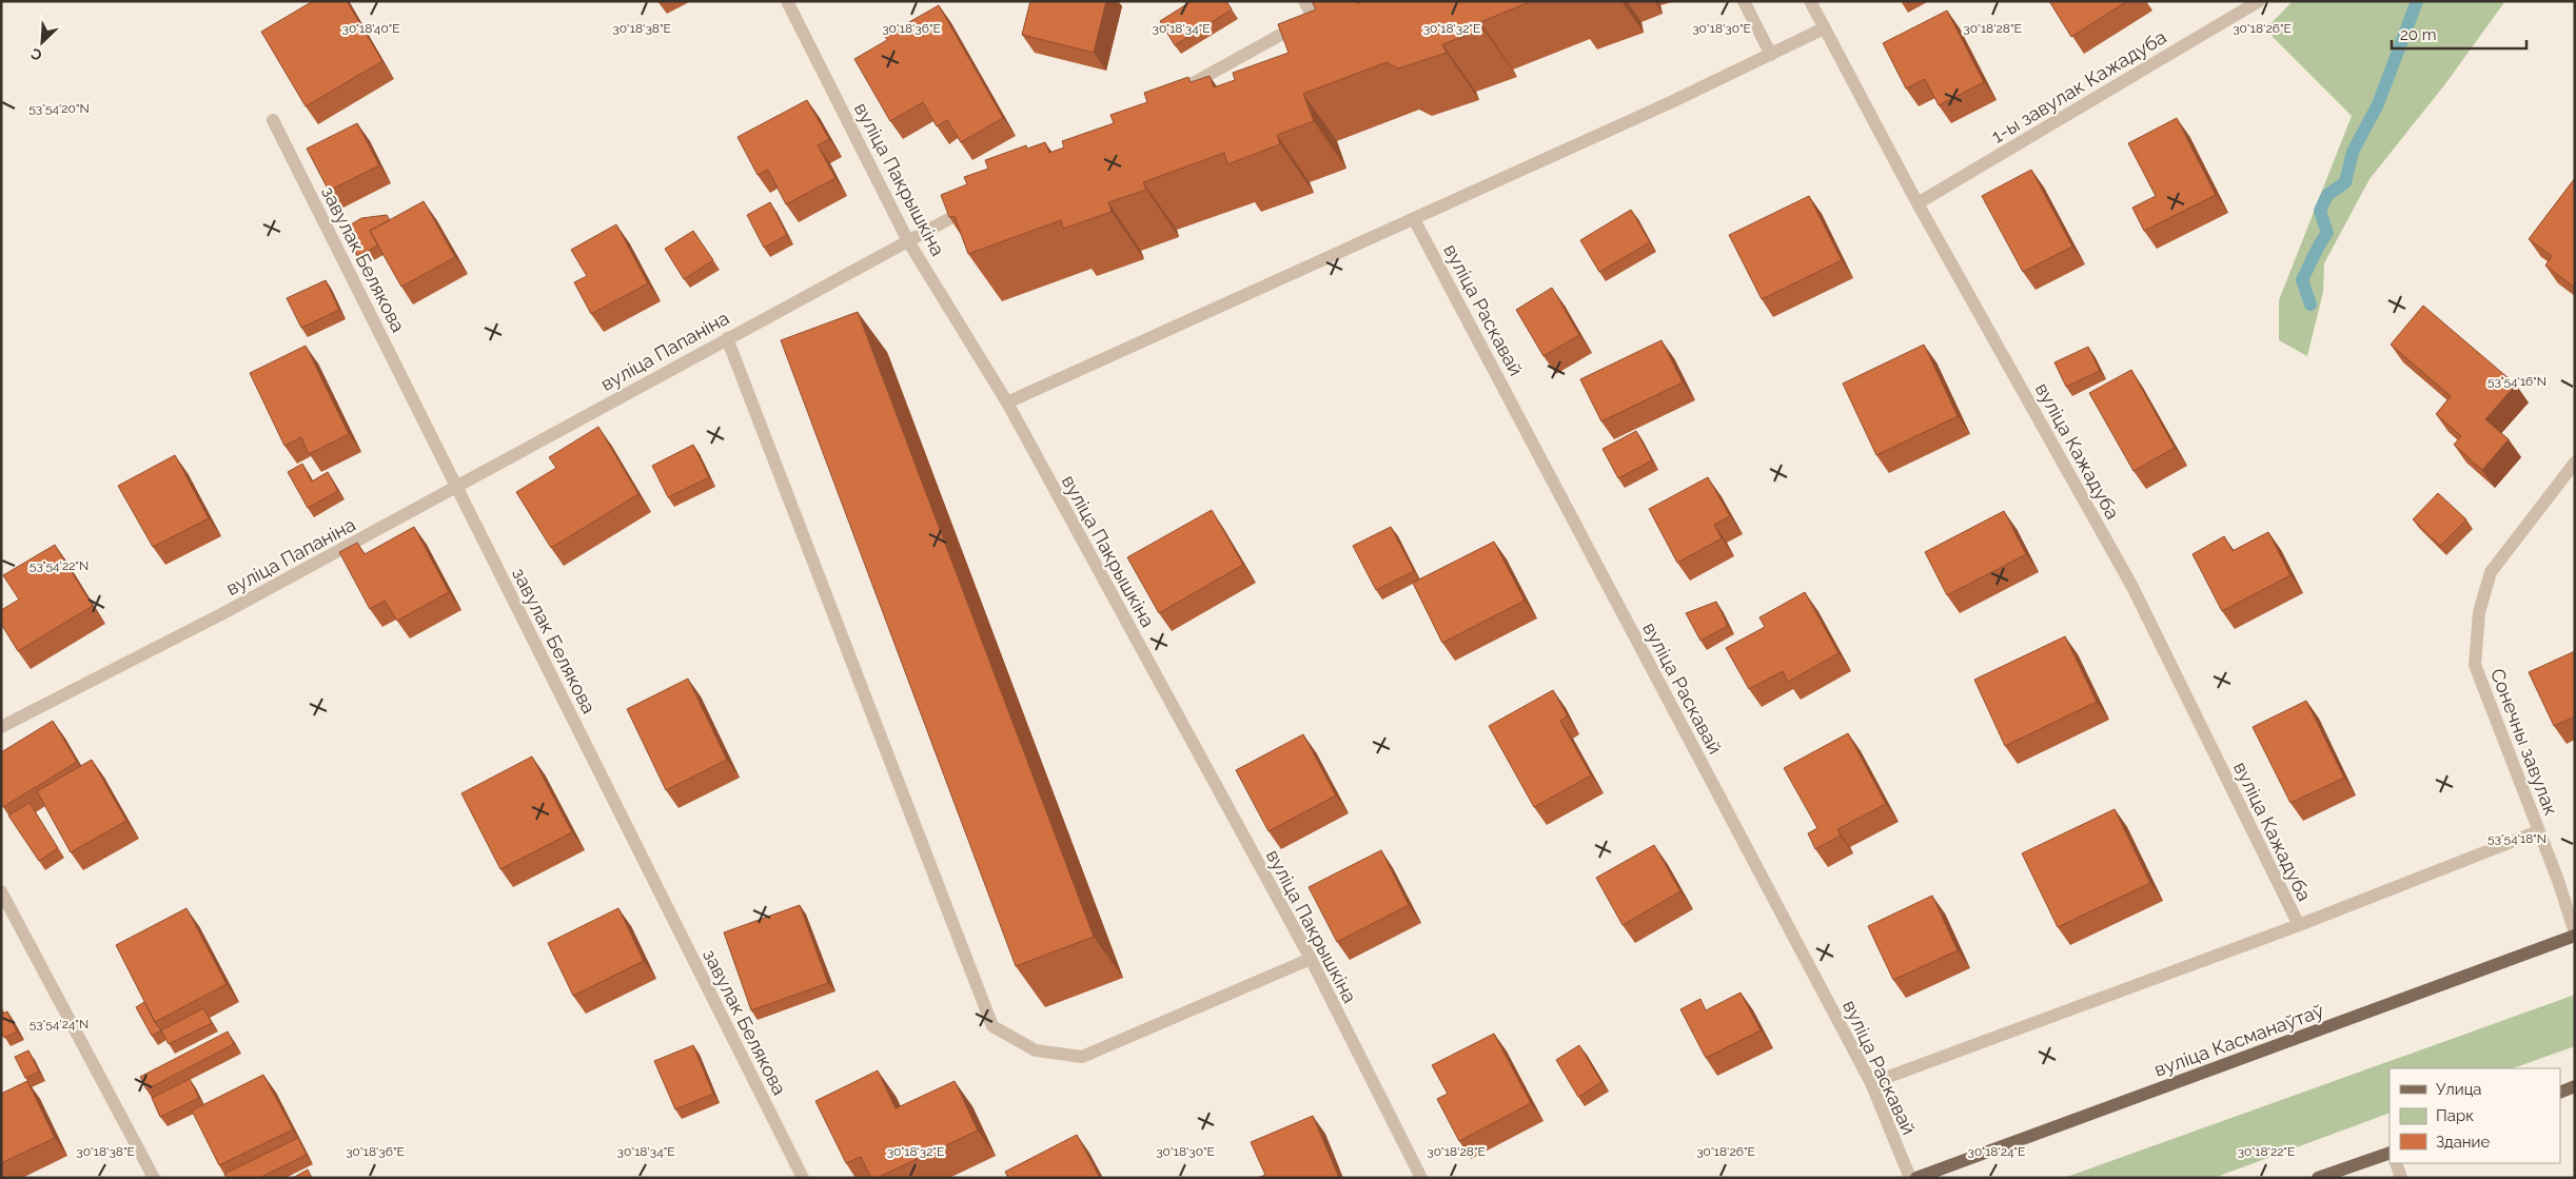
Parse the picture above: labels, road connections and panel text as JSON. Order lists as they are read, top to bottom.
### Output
{
  "streets": {
    "main road": ["вуліца Касманаўтаў"],
    "street": [
      "1-ы завулак Кажадуба",
      "вуліца Пакрышкіна",
      "завулак Белякова",
      "вуліца Раскавай",
      "вуліца Папаніна",
      "вуліца Кажадуба",
      "Сонечны завулак"
    ]
  },
  "crossings": [
    ["1-ы завулак Кажадуба", "вуліца Кажадуба"],
    ["вуліца Пакрышкіна", "вуліца Папаніна"],
    ["завулак Белякова", "вуліца Папаніна"],
    ["Сонечны завулак", "вуліца Касманаўтаў"]
  ],
  "legend": ["Улица", "Парк", "Здание"],
  "scale_bar": "20 m",
  "north": "bottom left",
  "coordinates": [
    "30°18'40\"E",
    "30°18'38\"E",
    "30°18'36\"E",
    "30°18'34\"E",
    "30°18'32\"E",
    "30°18'30\"E",
    "30°18'28\"E",
    "30°18'26\"E",
    "53°54'20\"N",
    "53°54'16\"N",
    "53°54'22\"N",
    "53°54'18\"N",
    "53°54'24\"N",
    "30°18'22\"E",
    "30°18'24\"E"
  ]
}
